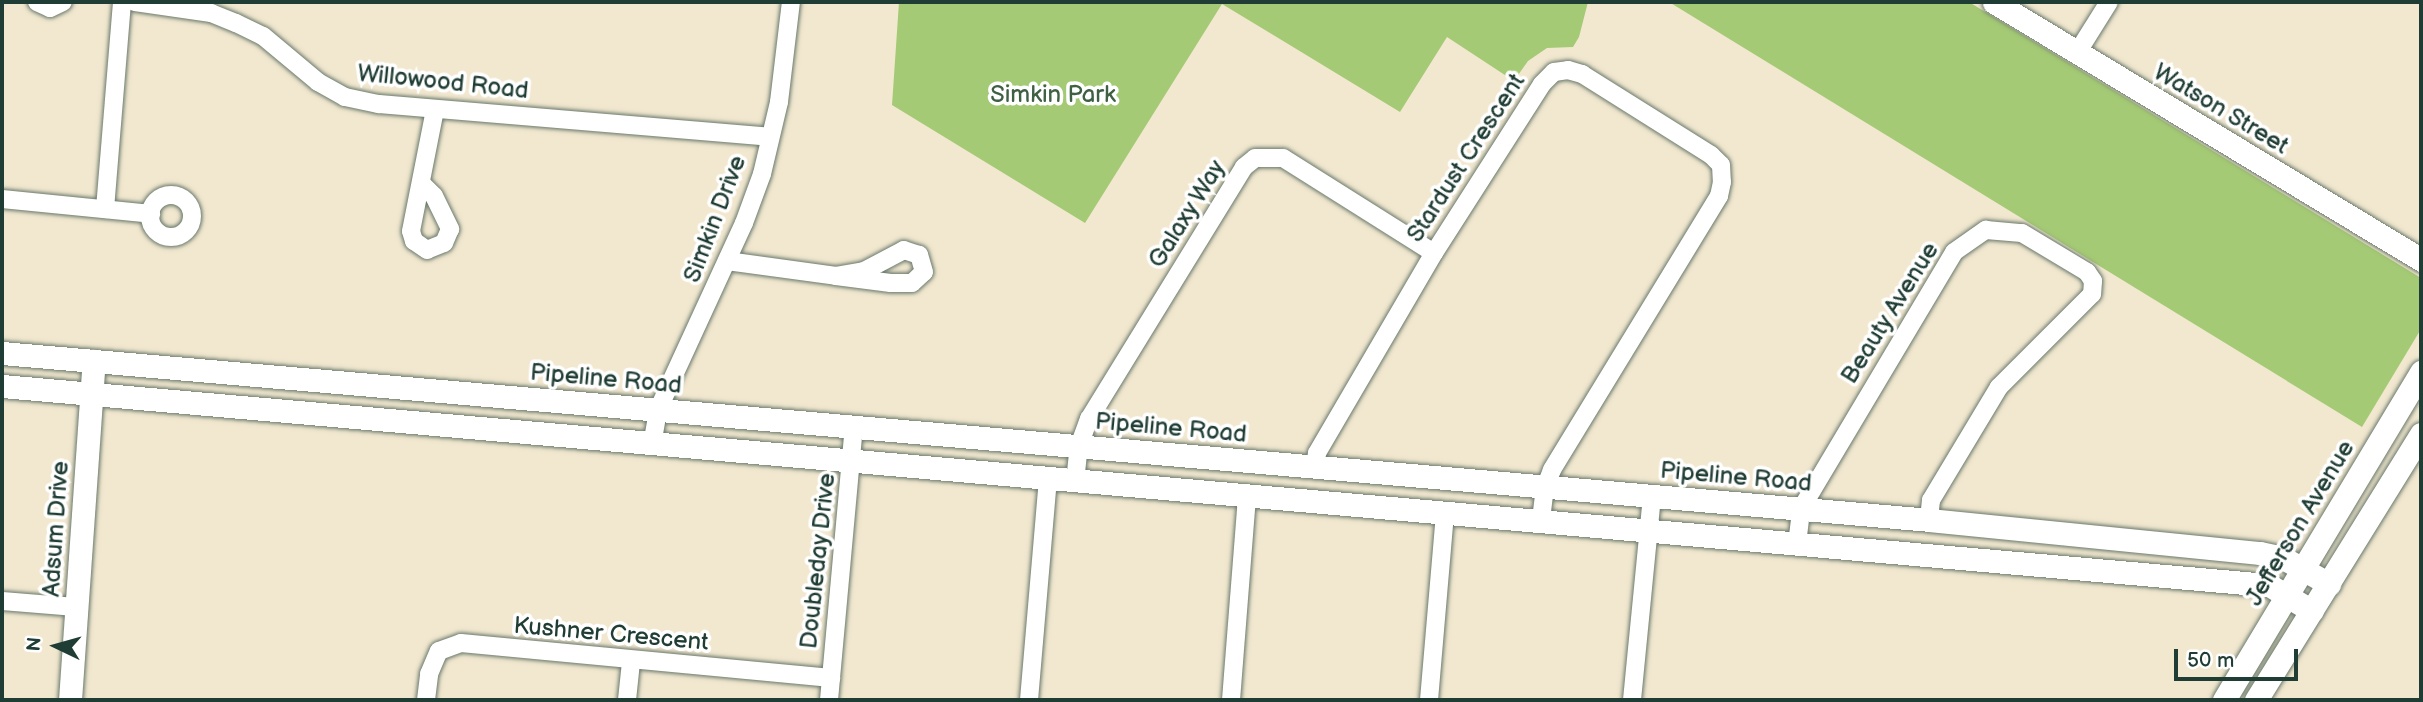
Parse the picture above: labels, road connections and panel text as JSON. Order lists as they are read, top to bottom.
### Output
{
  "streets": {
    "street": [
      "Willowood Road",
      "Watson Street",
      "Stardust Crescent",
      "Galaxy Way",
      "Simkin Drive",
      "Beauty Avenue",
      "Pipeline Road",
      "Jefferson Avenue",
      "Adsum Drive",
      "Doubleday Drive",
      "Kushner Crescent"
    ]
  },
  "crossings": [
    ["Willowood Road", "Simkin Drive"],
    ["Stardust Crescent", "Galaxy Way"],
    ["Stardust Crescent", "Pipeline Road"],
    ["Galaxy Way", "Pipeline Road"],
    ["Simkin Drive", "Pipeline Road"],
    ["Beauty Avenue", "Pipeline Road"],
    ["Pipeline Road", "Jefferson Avenue"],
    ["Pipeline Road", "Adsum Drive"],
    ["Pipeline Road", "Doubleday Drive"],
    ["Doubleday Drive", "Kushner Crescent"]
  ],
  "parks": ["Simkin Park"],
  "scale_bar": "50 m",
  "north": "left"
}
